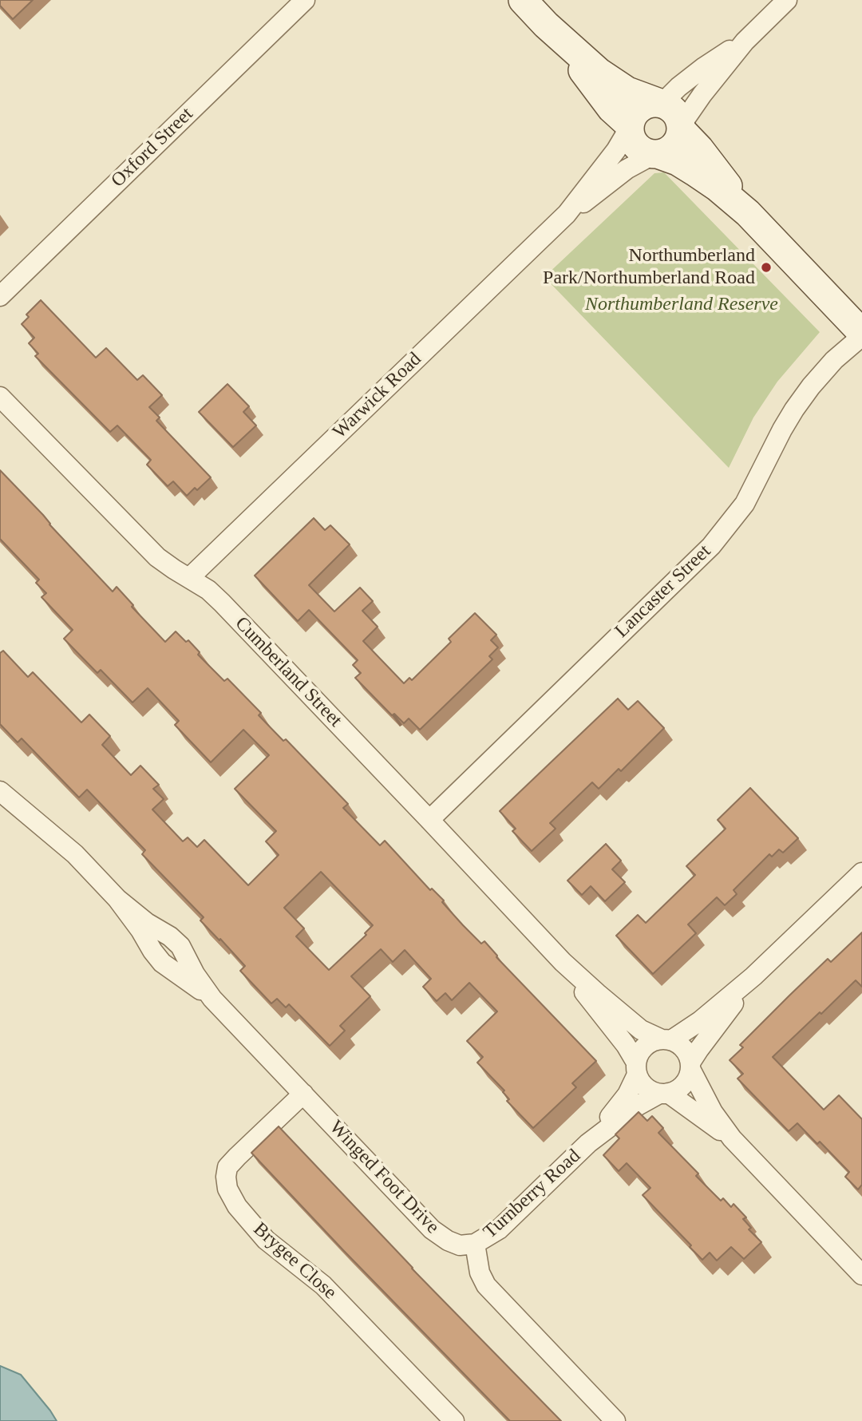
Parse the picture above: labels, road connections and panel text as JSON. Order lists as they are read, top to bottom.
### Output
{
  "streets": {
    "street": [
      "Oxford Street",
      "Warwick Road",
      "Lancaster Street",
      "Cumberland Street",
      "Winged Foot Drive",
      "Turnberry Road",
      "Brygee Close"
    ]
  },
  "crossings": [
    ["Warwick Road", "Cumberland Street"],
    ["Lancaster Street", "Cumberland Street"],
    ["Cumberland Street", "Turnberry Road"],
    ["Winged Foot Drive", "Turnberry Road"],
    ["Winged Foot Drive", "Brygee Close"]
  ],
  "parks": ["Northumberland Reserve"],
  "places": ["Northumberland Park/Northumberland Road"]
}
